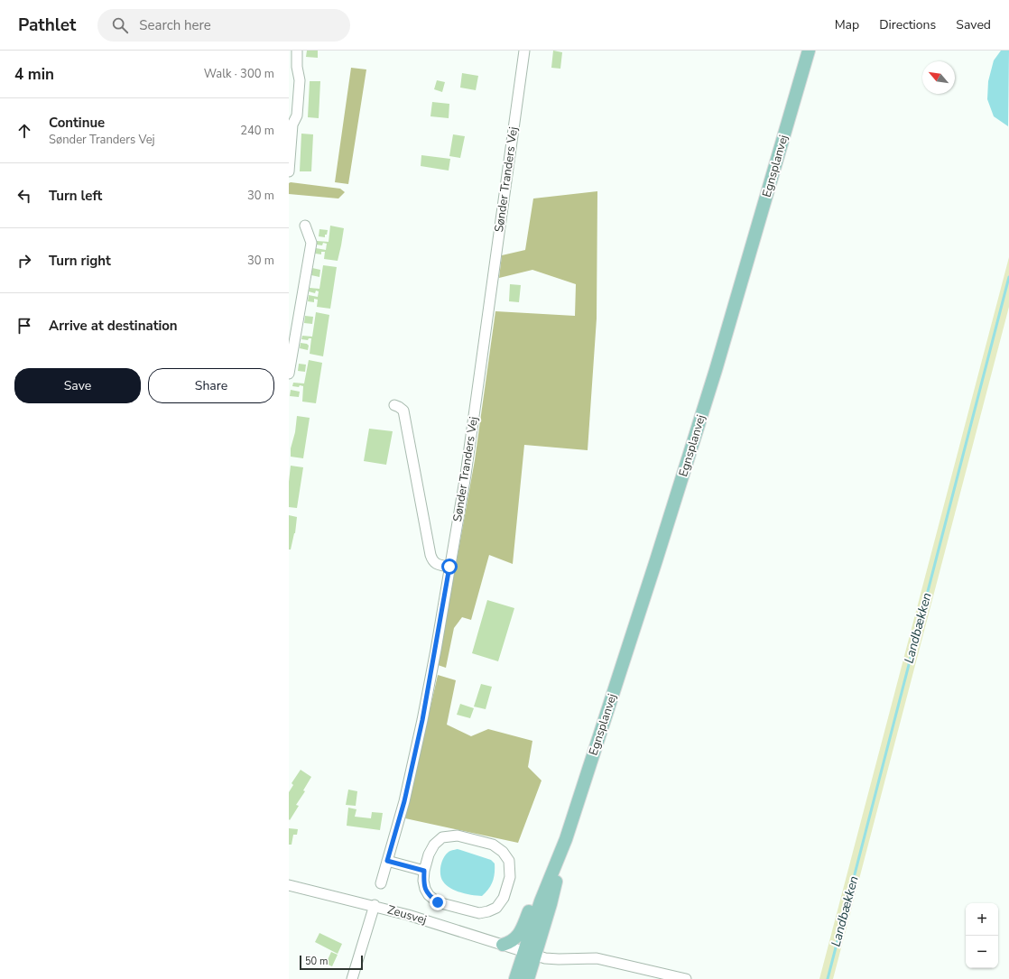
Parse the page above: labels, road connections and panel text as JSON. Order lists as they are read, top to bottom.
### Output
{
  "streets": {
    "main road": ["Egnsplanvej"],
    "street": ["Sønder Tranders Vej", "Zeusvej"]
  },
  "crossings": [
    ["Egnsplanvej", "Zeusvej"]
  ],
  "water": ["Landbækken"],
  "scale_bar": "50 m",
  "north": "top left",
  "page": {
    "header": "Pathlet",
    "search": "Search here",
    "nav": ["Map", "Directions", "Saved"],
    "heading": ["4 min", "Walk · 300 m"],
    "list": [
      ["Continue", "Sønder Tranders Vej", "240 m"],
      ["Turn left", "30 m"],
      ["Turn right", "30 m"],
      "Arrive at destination"
    ],
    "buttons": ["Save", "Share"],
    "map_buttons": ["+", "−"],
    "scale": "50 m"
  }
}
